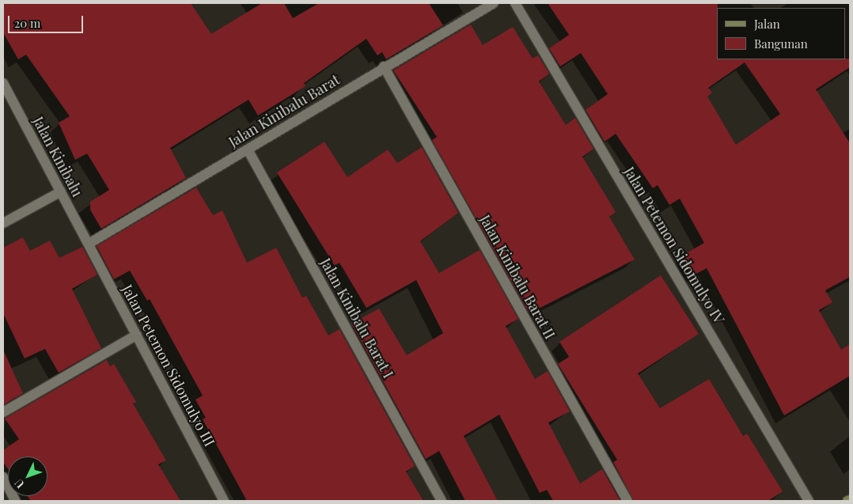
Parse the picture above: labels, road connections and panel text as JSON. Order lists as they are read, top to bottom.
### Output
{
  "streets": {
    "street": [
      "Jalan Kinibalu Barat",
      "Jalan Kinibalu",
      "Jalan Petemon Sidomulyo IV",
      "Jalan Kinibalu Barat II",
      "Jalan Kinibalu Barat I",
      "Jalan Petemon Sidomulyo III"
    ]
  },
  "crossings": [
    ["Jalan Kinibalu Barat", "Jalan Kinibalu"],
    ["Jalan Kinibalu Barat", "Jalan Kinibalu Barat II"],
    ["Jalan Kinibalu Barat", "Jalan Kinibalu Barat I"],
    ["Jalan Kinibalu Barat", "Jalan Petemon Sidomulyo III"],
    ["Jalan Kinibalu", "Jalan Petemon Sidomulyo III"]
  ],
  "legend": ["Jalan", "Bangunan"],
  "scale_bar": "20 m",
  "north": "bottom left"
}
